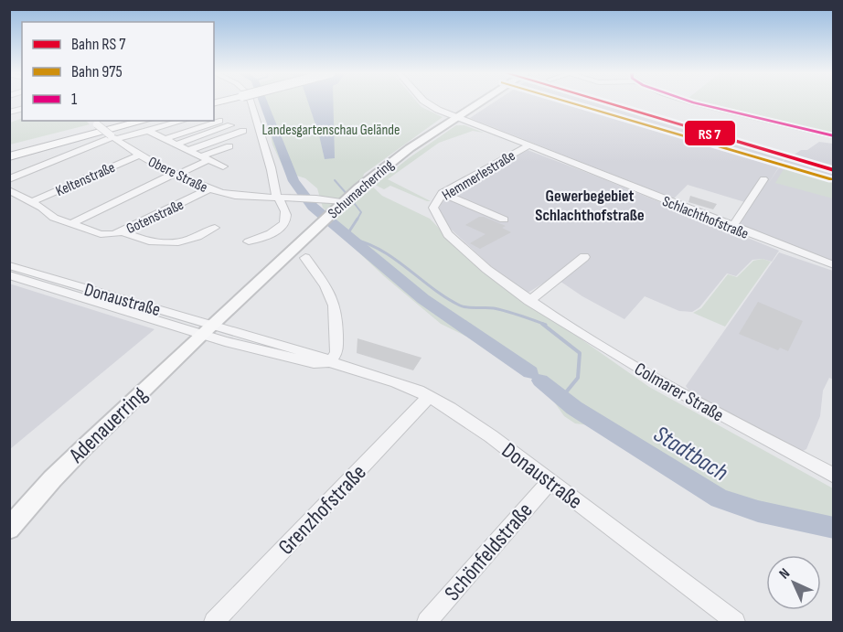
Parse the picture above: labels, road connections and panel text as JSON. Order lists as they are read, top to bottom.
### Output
{
  "streets": {
    "main road": ["Schumacherring", "Adenauerring"],
    "street": [
      "Obere Straße",
      "Hemmerlestraße",
      "Keltenstraße",
      "Gotenstraße",
      "Schlachthofstraße",
      "Donaustraße",
      "Colmarer Straße",
      "Grenzhofstraße",
      "Schönfeldstraße"
    ]
  },
  "crossings": [
    ["Obere Straße", "Keltenstraße"],
    ["Obere Straße", "Schumacherring"],
    ["Obere Straße", "Gotenstraße"],
    ["Hemmerlestraße", "Schlachthofstraße"],
    ["Hemmerlestraße", "Colmarer Straße"],
    ["Keltenstraße", "Gotenstraße"],
    ["Schumacherring", "Schlachthofstraße"],
    ["Schumacherring", "Donaustraße"],
    ["Schumacherring", "Adenauerring"],
    ["Donaustraße", "Adenauerring"],
    ["Donaustraße", "Grenzhofstraße"],
    ["Donaustraße", "Schönfeldstraße"]
  ],
  "districts": ["Gewerbegebiet Schlachthofstraße"],
  "water": ["Stadtbach"],
  "parks": ["Landesgartenschau Gelände"],
  "lines": ["rail line 975", "transit line 1"],
  "legend": ["Bahn RS 7", "Bahn 975", "1"],
  "north": "top left"
}
